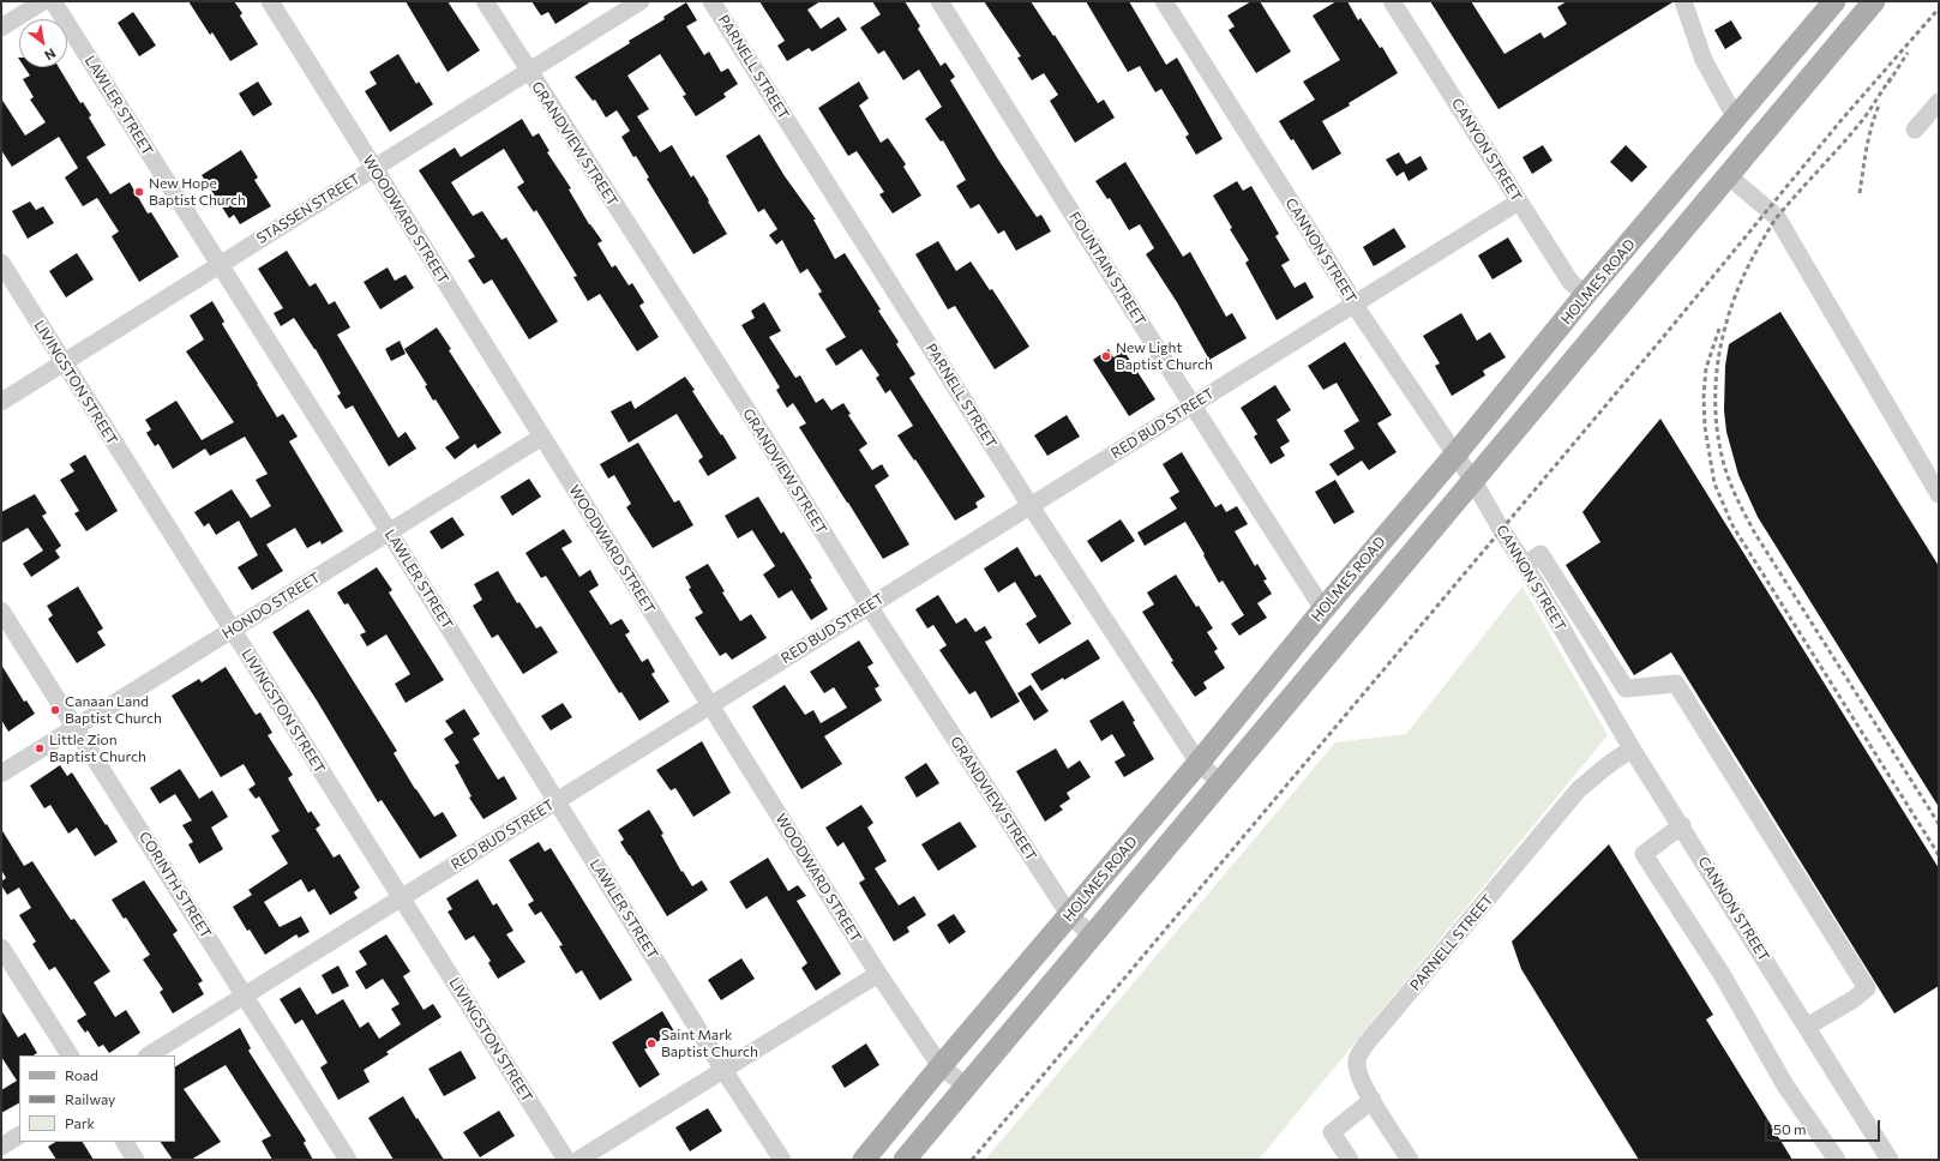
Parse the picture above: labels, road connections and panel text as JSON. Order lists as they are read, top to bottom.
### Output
{
  "streets": {
    "main road": ["HOLMES ROAD"],
    "street": [
      "PARNELL STREET",
      "LAWLER STREET",
      "GRANDVIEW STREET",
      "CANYON STREET",
      "STASSEN STREET",
      "WOODWARD STREET",
      "CANNON STREET",
      "FOUNTAIN STREET",
      "LIVINGSTON STREET",
      "RED BUD STREET",
      "HONDO STREET",
      "CORINTH STREET"
    ]
  },
  "crossings": [
    ["PARNELL STREET", "CANNON STREET"],
    ["PARNELL STREET", "HOLMES ROAD"],
    ["PARNELL STREET", "RED BUD STREET"],
    ["LAWLER STREET", "STASSEN STREET"],
    ["LAWLER STREET", "RED BUD STREET"],
    ["LAWLER STREET", "HONDO STREET"],
    ["GRANDVIEW STREET", "STASSEN STREET"],
    ["GRANDVIEW STREET", "HOLMES ROAD"],
    ["GRANDVIEW STREET", "RED BUD STREET"],
    ["CANYON STREET", "HOLMES ROAD"],
    ["CANYON STREET", "RED BUD STREET"],
    ["STASSEN STREET", "WOODWARD STREET"],
    ["STASSEN STREET", "LIVINGSTON STREET"],
    ["WOODWARD STREET", "HOLMES ROAD"],
    ["WOODWARD STREET", "RED BUD STREET"],
    ["WOODWARD STREET", "HONDO STREET"],
    ["CANNON STREET", "HOLMES ROAD"],
    ["CANNON STREET", "RED BUD STREET"],
    ["FOUNTAIN STREET", "HOLMES ROAD"],
    ["FOUNTAIN STREET", "RED BUD STREET"],
    ["LIVINGSTON STREET", "RED BUD STREET"],
    ["LIVINGSTON STREET", "HONDO STREET"],
    ["RED BUD STREET", "CORINTH STREET"],
    ["HONDO STREET", "CORINTH STREET"]
  ],
  "places": [
    "New Hope Baptist Church",
    "New Light Baptist Church",
    "Canaan Land Baptist Church",
    "Little Zion Baptist Church",
    "Saint Mark Baptist Church"
  ],
  "legend": ["Road", "Railway", "Park"],
  "scale_bar": "50 m",
  "north": "bottom right"
}
